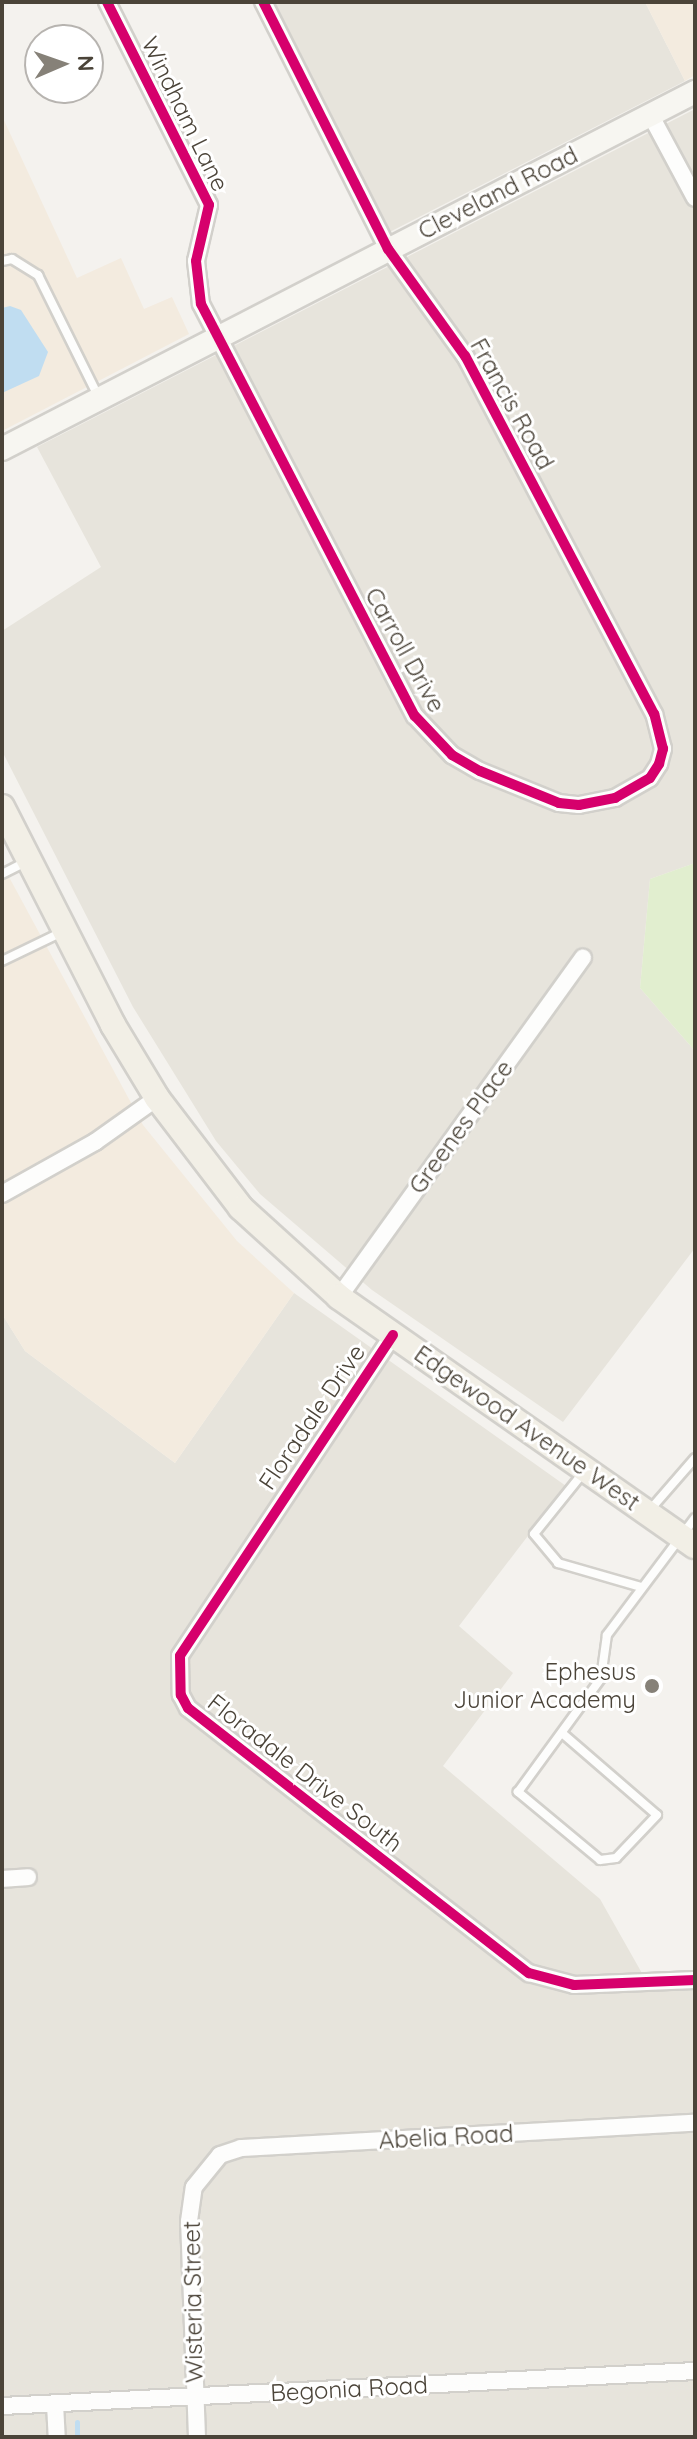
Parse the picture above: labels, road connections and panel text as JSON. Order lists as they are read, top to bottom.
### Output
{
  "streets": {
    "main road": ["Edgewood Avenue West"],
    "street": [
      "Windham Lane",
      "Cleveland Road",
      "Francis Road",
      "Carroll Drive",
      "Greenes Place",
      "Floradale Drive",
      "Floradale Drive South",
      "Abelia Road",
      "Wisteria Street",
      "Begonia Road"
    ]
  },
  "crossings": [
    ["Windham Lane", "Cleveland Road"],
    ["Windham Lane", "Carroll Drive"],
    ["Cleveland Road", "Francis Road"],
    ["Cleveland Road", "Carroll Drive"],
    ["Francis Road", "Carroll Drive"],
    ["Greenes Place", "Edgewood Avenue West"],
    ["Floradale Drive", "Edgewood Avenue West"],
    ["Floradale Drive", "Floradale Drive South"],
    ["Abelia Road", "Wisteria Street"],
    ["Wisteria Street", "Begonia Road"]
  ],
  "places": ["Ephesus Junior Academy"],
  "north": "right"
}
